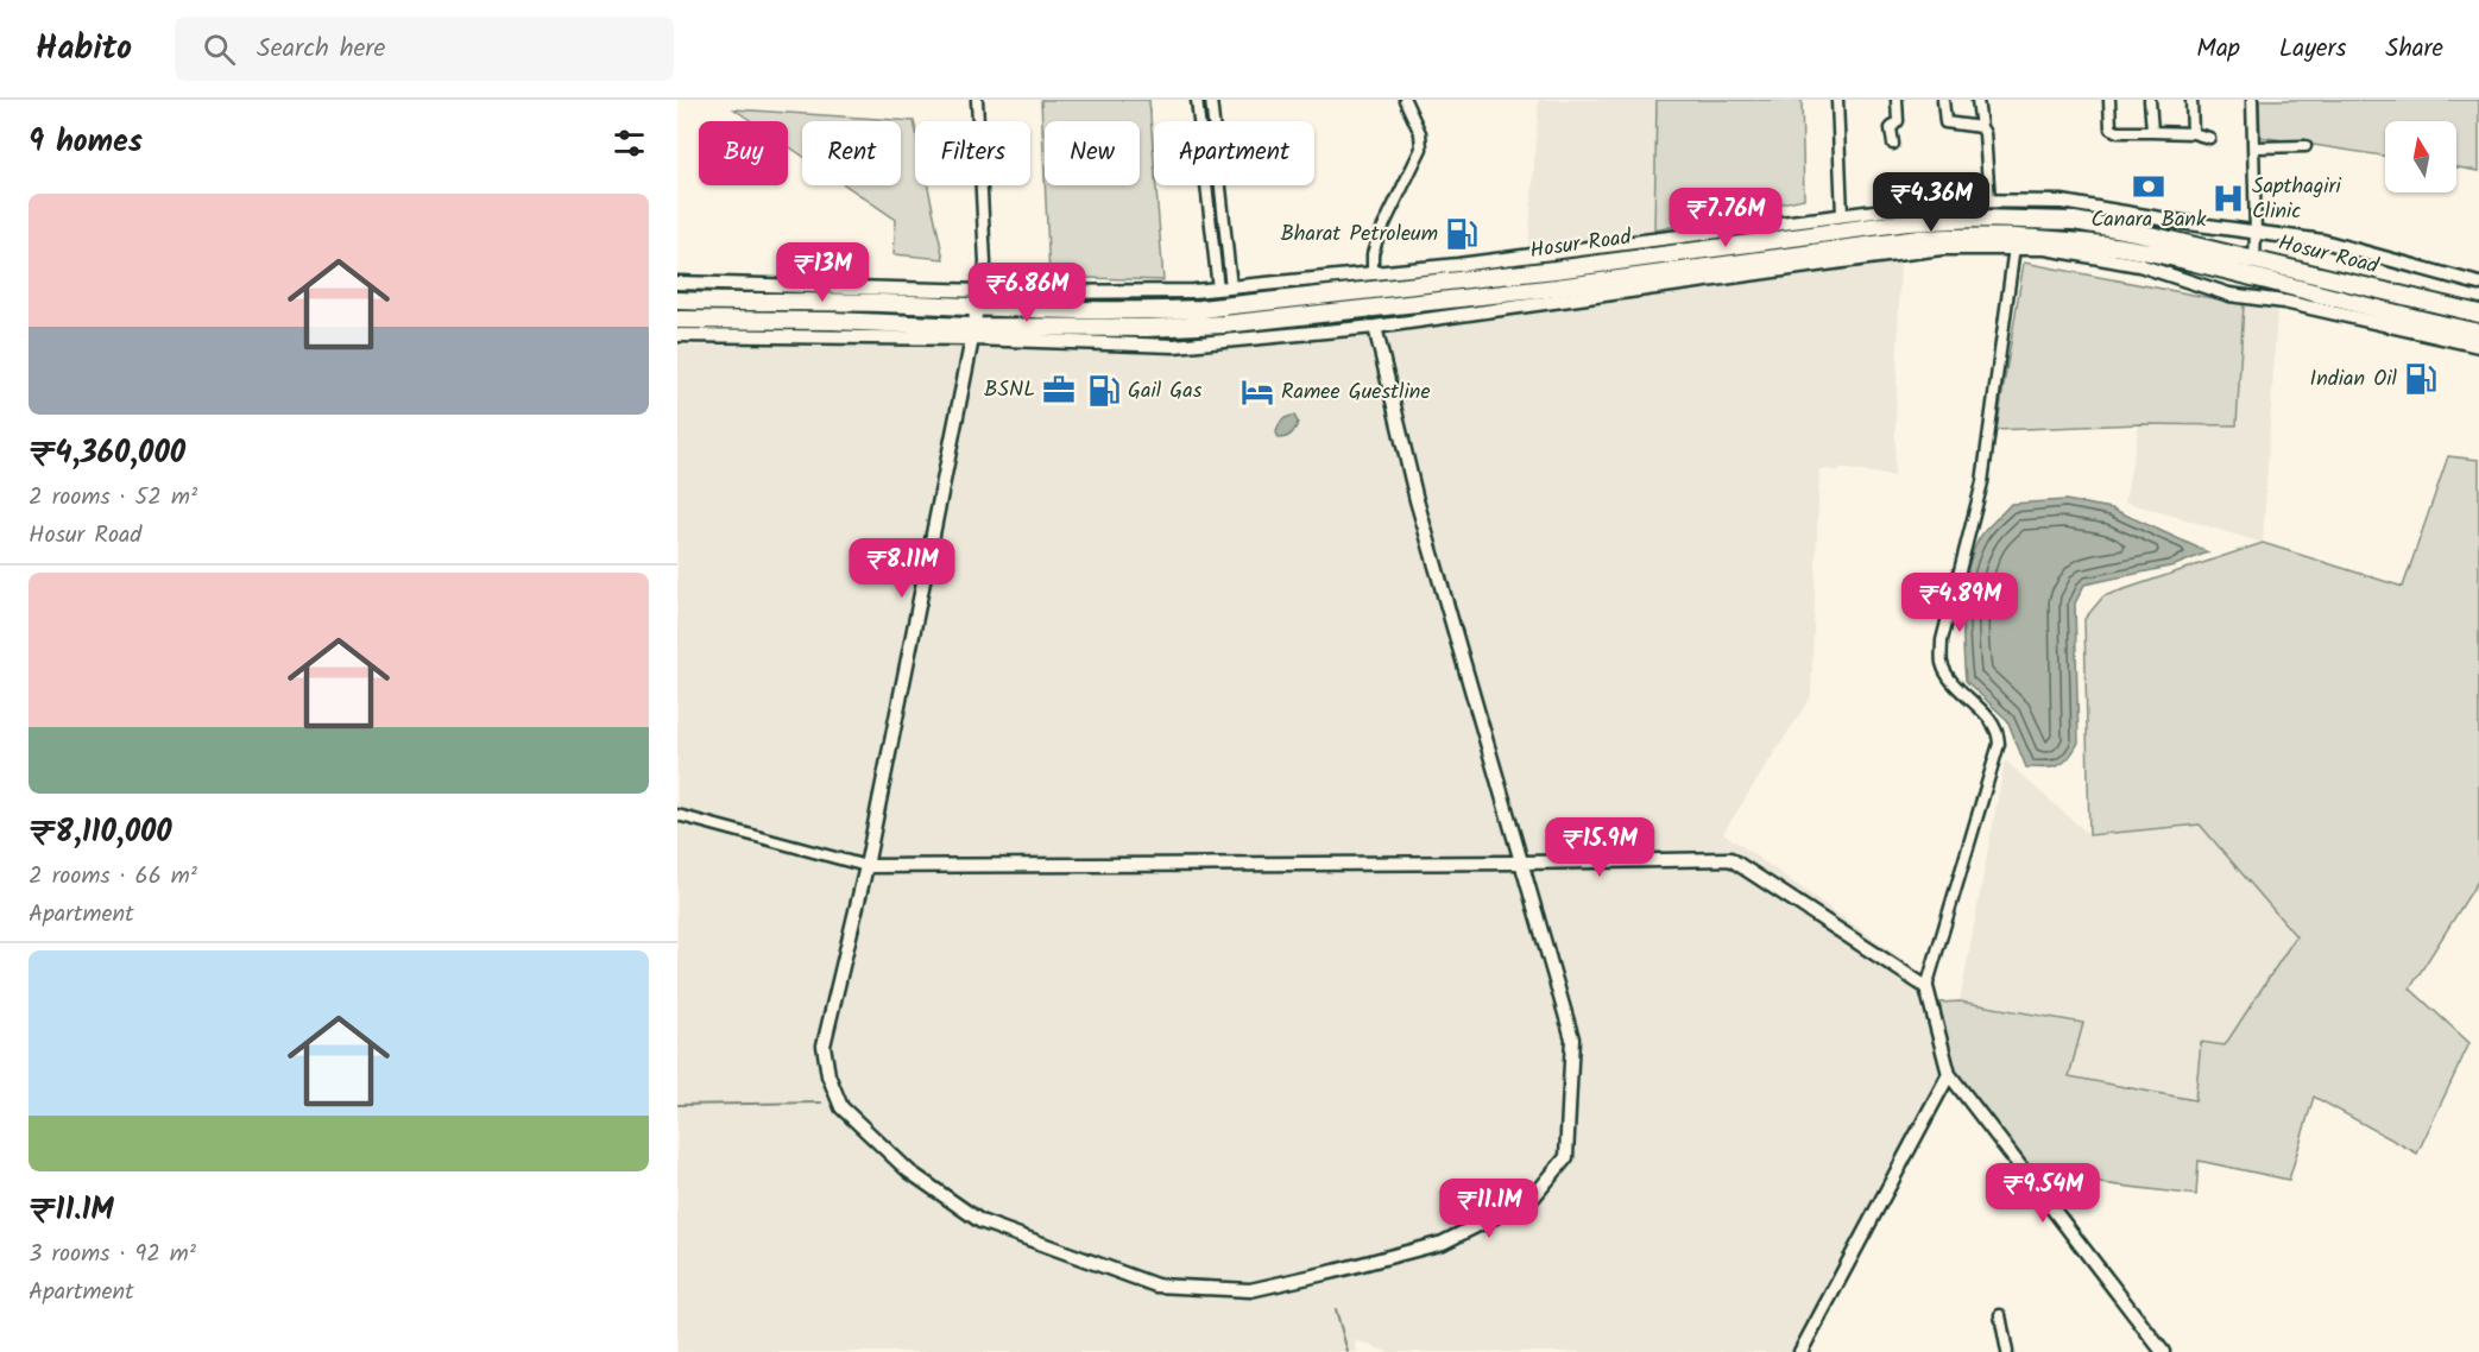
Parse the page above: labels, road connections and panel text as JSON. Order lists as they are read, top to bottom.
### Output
{
  "streets": {
    "highway": ["Hosur Road"]
  },
  "places": {
    "bank": ["Canara Bank"],
    "hospital": ["Sapthagiri Clinic"],
    "fuel station": ["Bharat Petroleum", "Indian Oil", "Gail Gas"],
    "office": ["BSNL"],
    "hotel": ["Ramee Guestline"]
  },
  "north": "top",
  "page": {
    "header": "Habito",
    "search": "Search here",
    "nav": ["Map", "Layers", "Share"],
    "heading": "9 homes",
    "chip": [
      "Buy",
      "Rent",
      "Filters",
      "New",
      "Apartment"
    ],
    "price": [
      "₹4.36M",
      "₹7.76M",
      "₹13M",
      "₹6.86M",
      "₹8.11M",
      "₹4.89M",
      "₹15.9M",
      "₹9.54M",
      "₹11.1M"
    ],
    "list": [
      {
        "name": "₹4,360,000",
        "note": "2 rooms · 52 m² · Hosur Road"
      },
      {
        "name": "₹8,110,000",
        "note": "2 rooms · 66 m² · Apartment"
      },
      {
        "name": "₹11.1M",
        "note": "3 rooms · 92 m² · Apartment"
      }
    ]
  }
}
